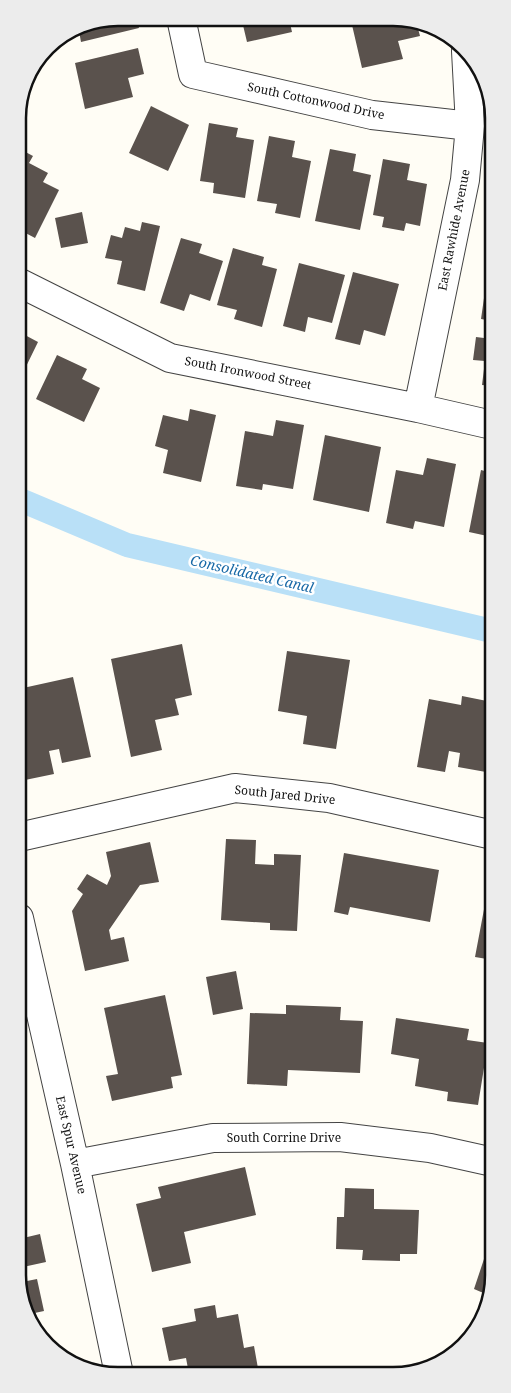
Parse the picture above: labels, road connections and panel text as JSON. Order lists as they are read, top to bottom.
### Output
{
  "streets": {
    "street": [
      "South Cottonwood Drive",
      "East Rawhide Avenue",
      "South Ironwood Street",
      "South Jared Drive",
      "South Corrine Drive",
      "East Spur Avenue"
    ]
  },
  "crossings": [
    ["South Cottonwood Drive", "East Rawhide Avenue"],
    ["East Rawhide Avenue", "South Ironwood Street"],
    ["South Corrine Drive", "East Spur Avenue"]
  ],
  "water": ["Consolidated Canal"]
}
